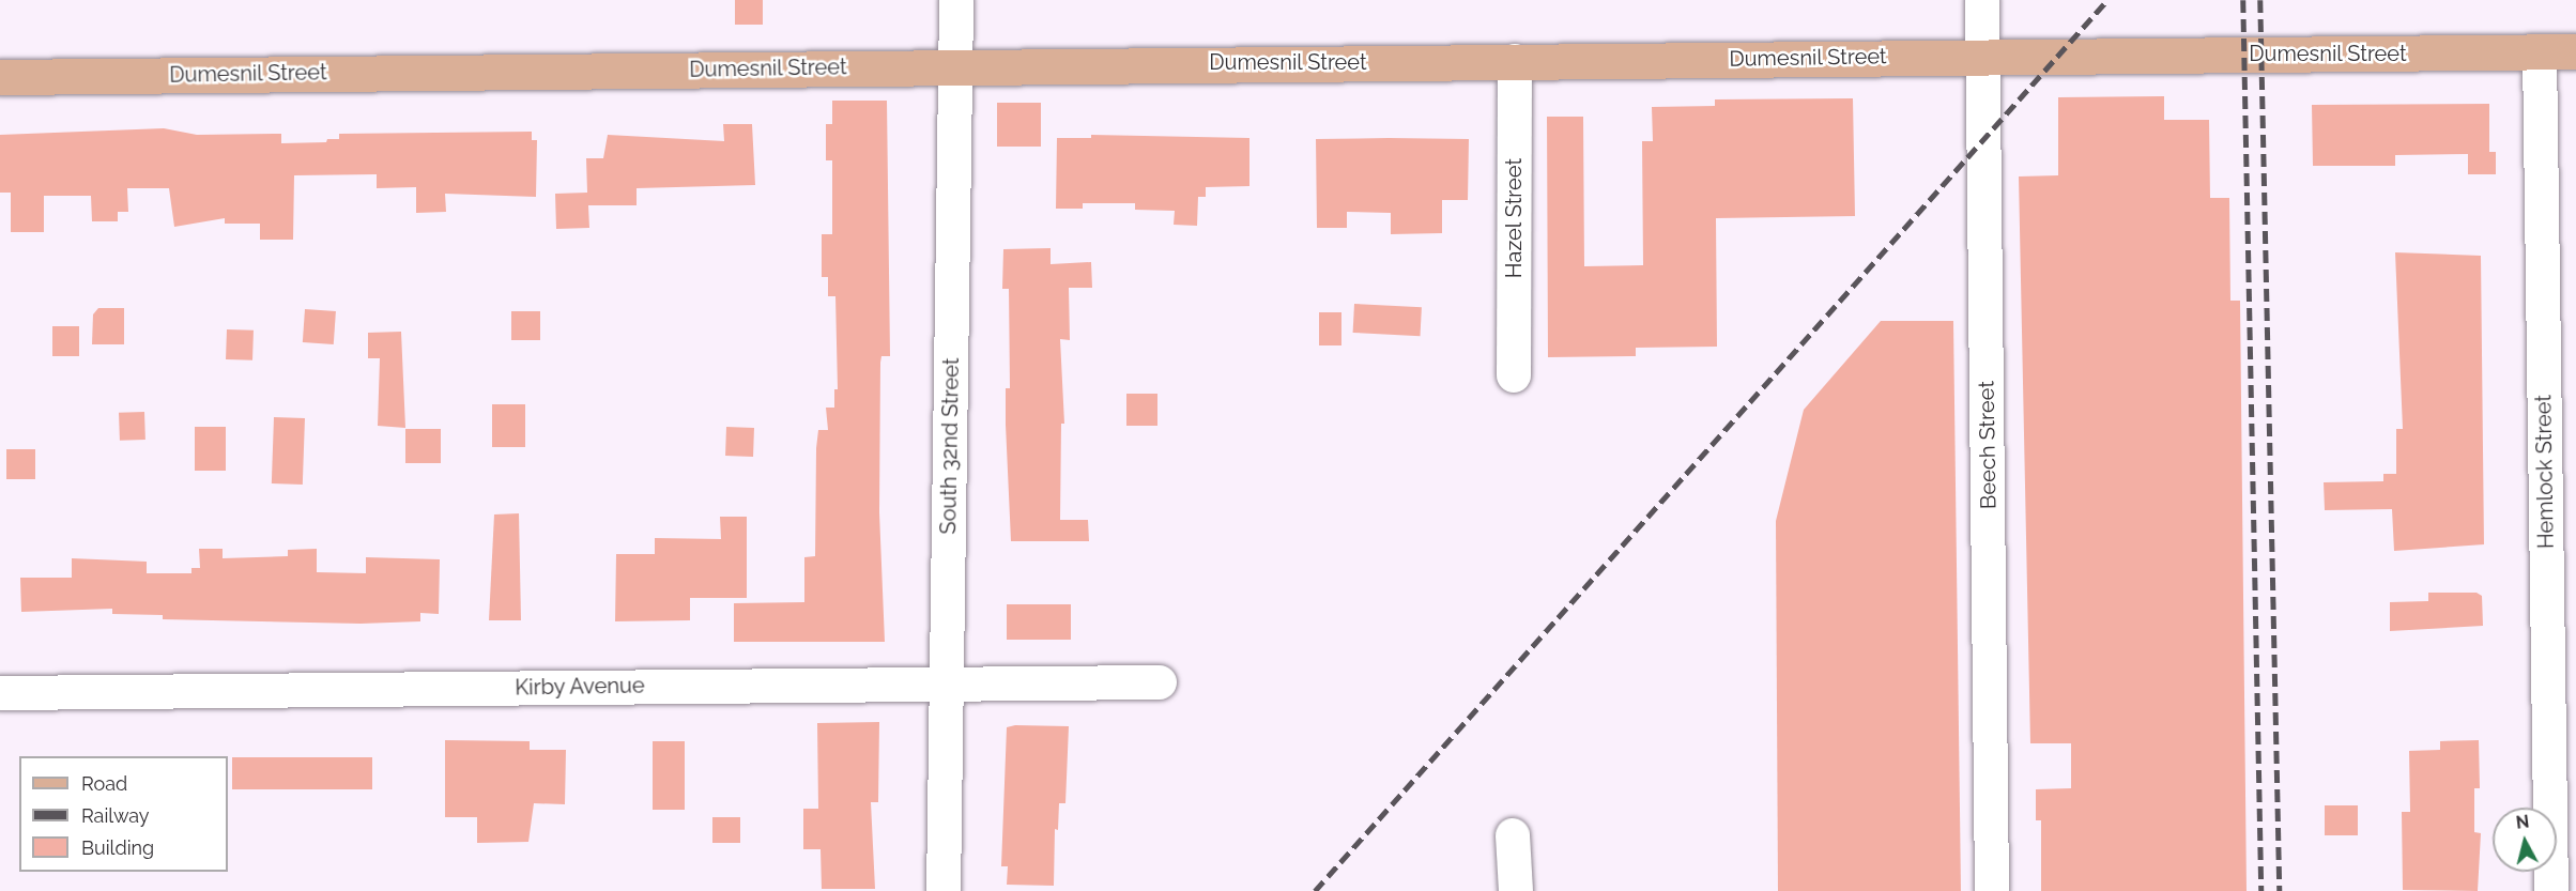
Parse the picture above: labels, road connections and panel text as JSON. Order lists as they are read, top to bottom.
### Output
{
  "streets": {
    "main road": ["Dumesnil Street"],
    "street": [
      "Hazel Street",
      "Beech Street",
      "South 32nd Street",
      "Hemlock Street",
      "Kirby Avenue"
    ]
  },
  "crossings": [
    ["Dumesnil Street", "Hazel Street"],
    ["Dumesnil Street", "Beech Street"],
    ["Dumesnil Street", "South 32nd Street"],
    ["Dumesnil Street", "Hemlock Street"],
    ["South 32nd Street", "Kirby Avenue"]
  ],
  "legend": ["Road", "Railway", "Building"],
  "north": "top"
}
